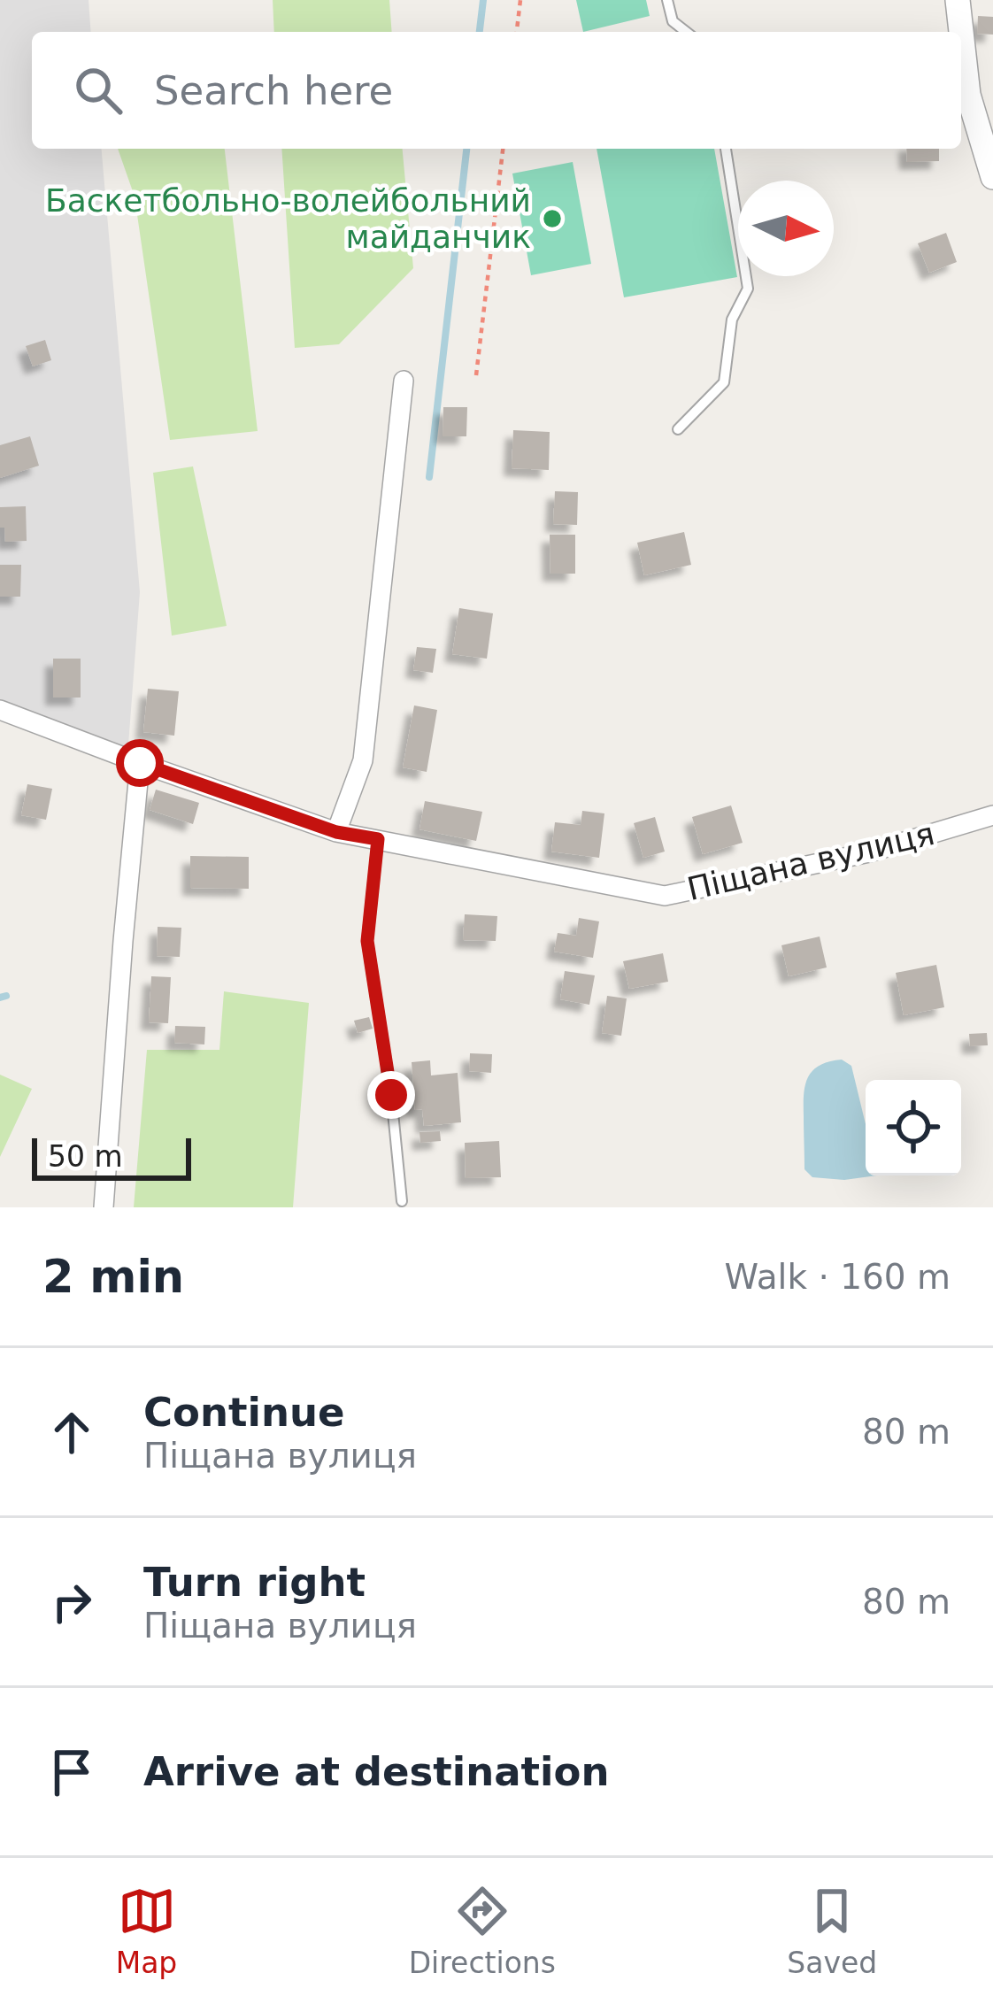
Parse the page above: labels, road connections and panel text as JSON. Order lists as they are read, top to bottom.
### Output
{
  "streets": {
    "street": ["Піщана вулиця"]
  },
  "places": ["Баскетбольно-волейбольний майданчик"],
  "scale_bar": "50 m",
  "north": "right",
  "page": {
    "search": "Search here",
    "scale": "50 m",
    "heading": ["2 min", "Walk · 160 m"],
    "list": [
      ["Continue", "Піщана вулиця", "80 m"],
      ["Turn right", "Піщана вулиця", "80 m"],
      "Arrive at destination"
    ],
    "nav": ["Map", "Directions", "Saved"]
  }
}
